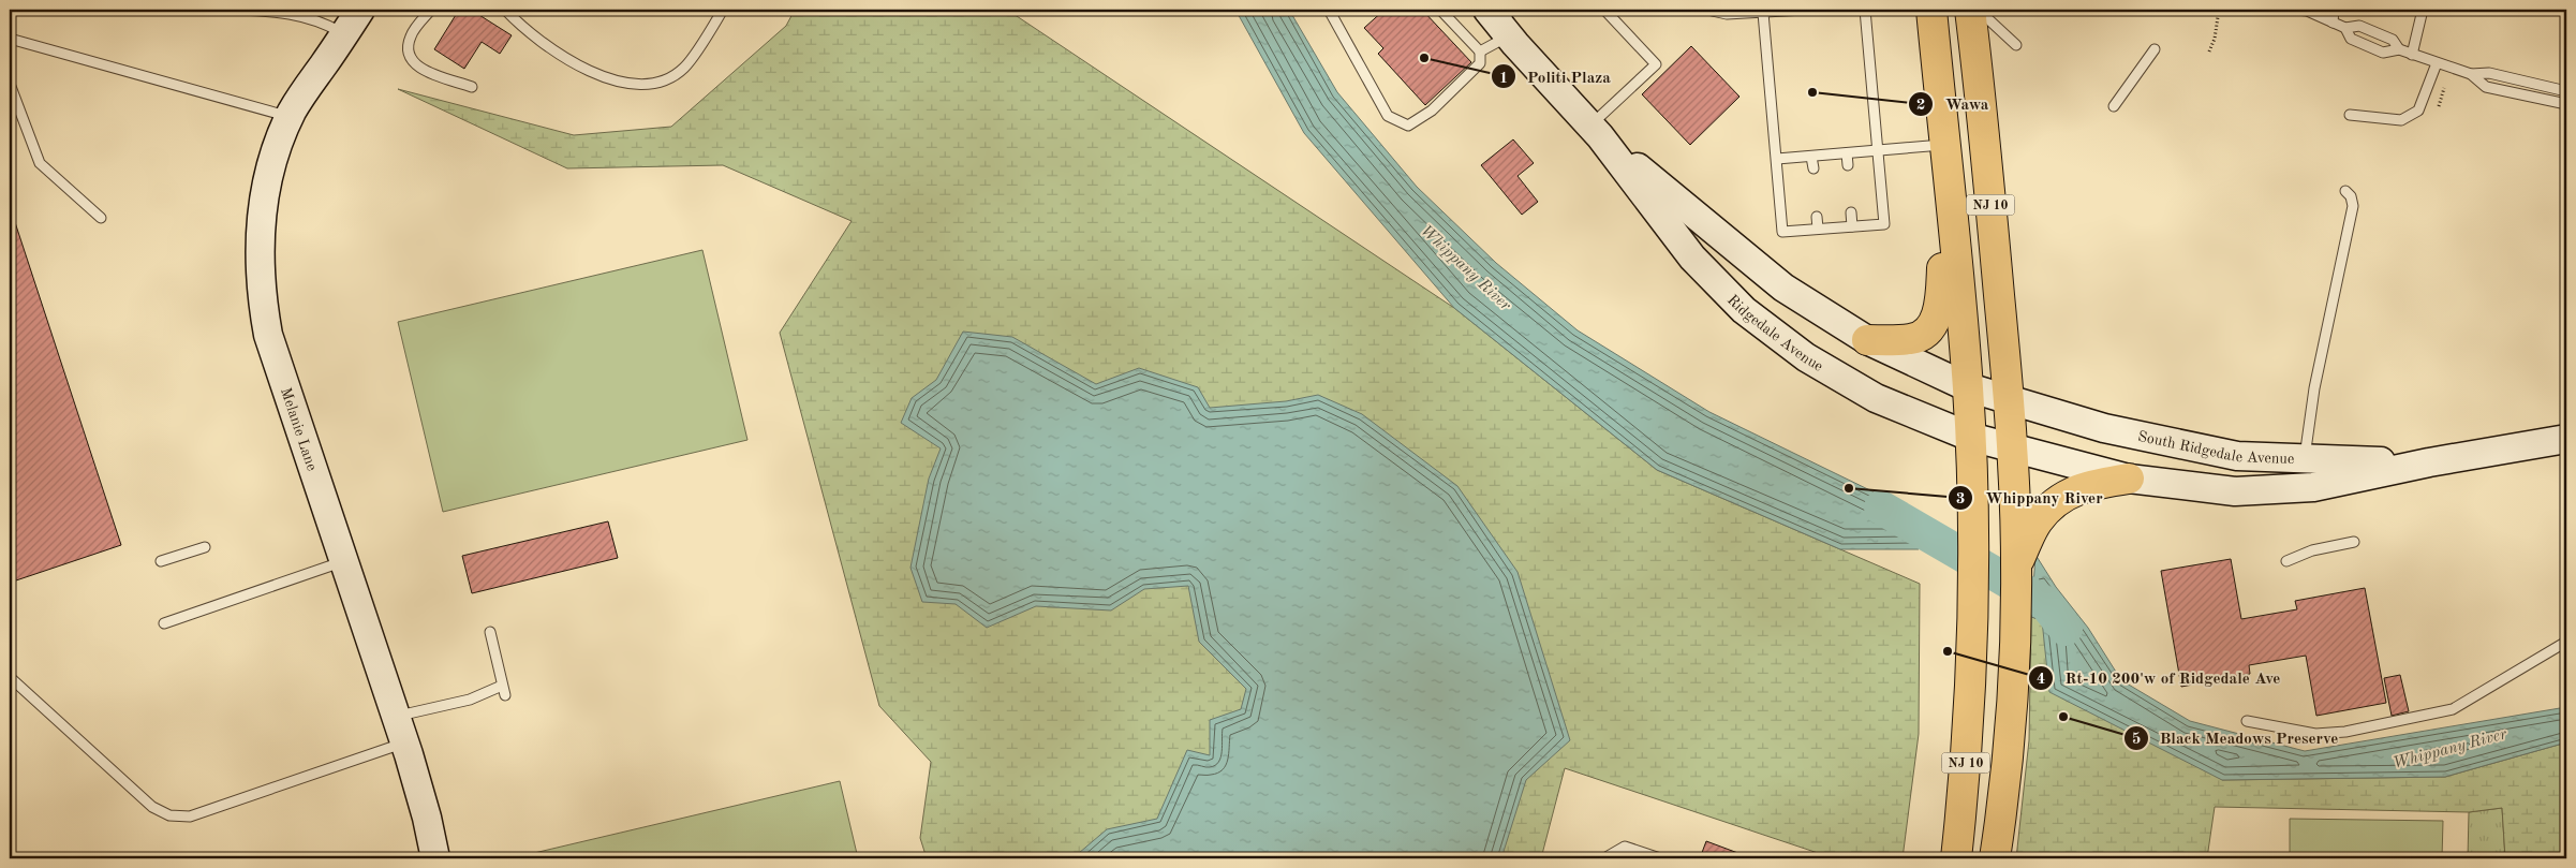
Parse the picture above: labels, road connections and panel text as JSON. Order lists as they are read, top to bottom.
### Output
{
  "streets": {
    "main road": [
      "NJ 10",
      "Ridgedale Avenue",
      "Melanie Lane",
      "South Ridgedale Avenue"
    ]
  },
  "crossings": [
    ["NJ 10", "Ridgedale Avenue"],
    ["NJ 10", "South Ridgedale Avenue"],
    ["Ridgedale Avenue", "South Ridgedale Avenue"]
  ],
  "water": ["Whippany River"],
  "places": [
    "Politi Plaza",
    "Wawa",
    "Whippany River",
    "Rt-10 200'w of Ridgedale Ave",
    "Black Meadows Preserve"
  ]
}
